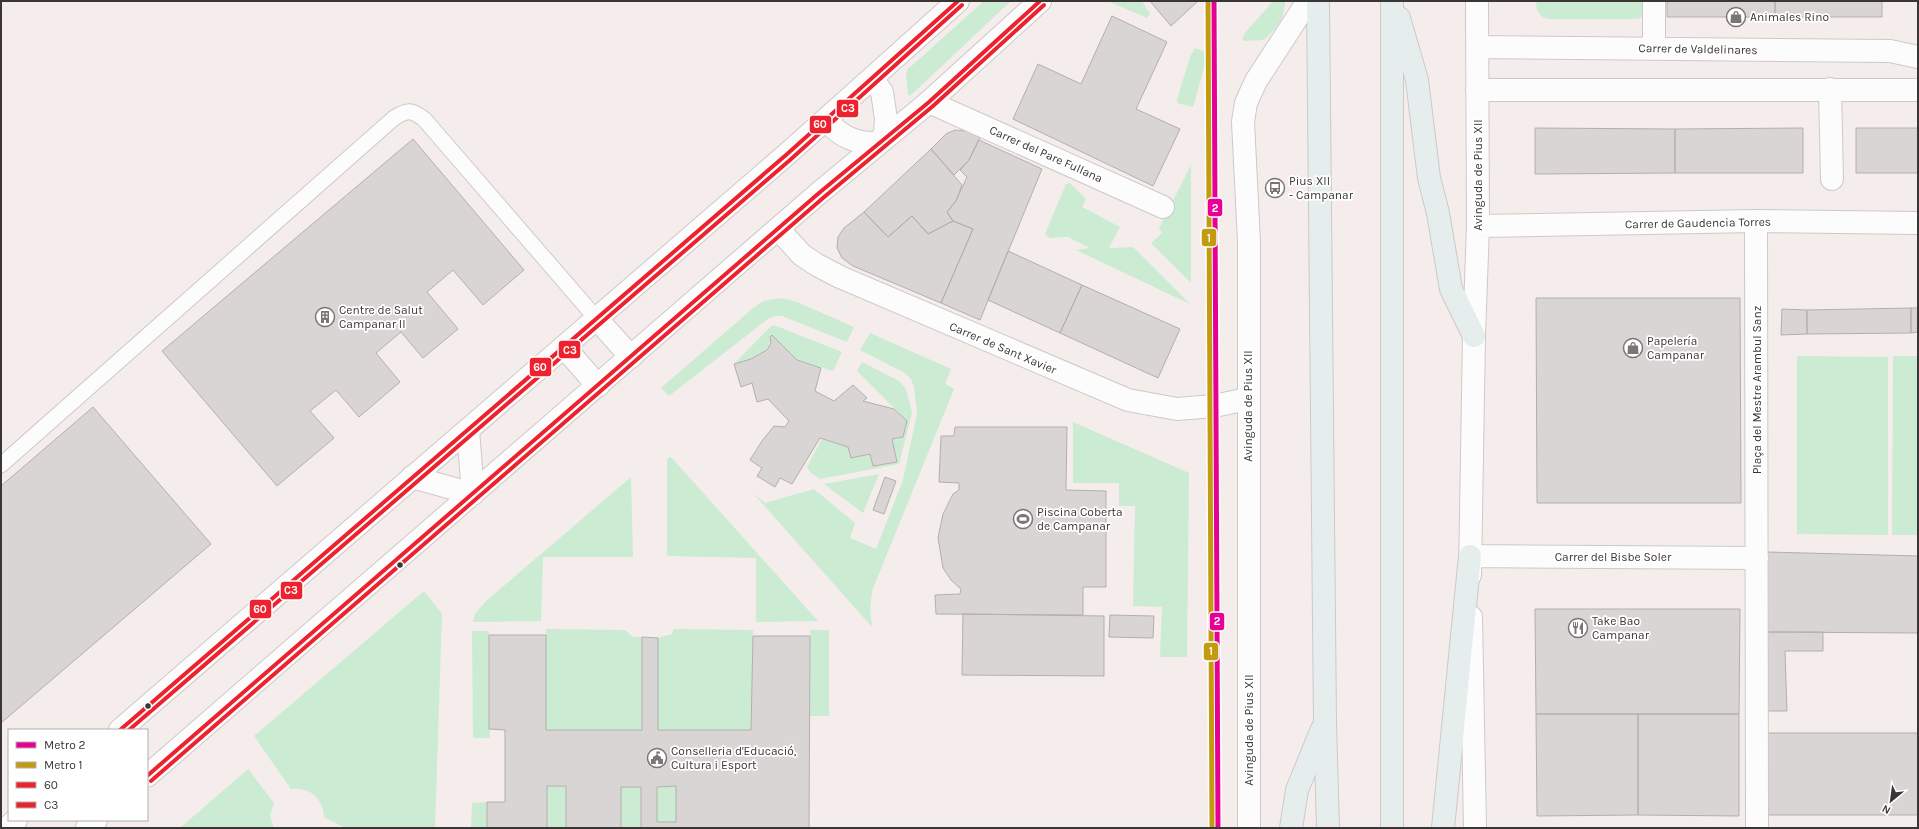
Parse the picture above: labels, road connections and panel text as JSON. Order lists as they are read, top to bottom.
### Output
{
  "streets": {
    "street": [
      "Carrer de Valdelinares",
      "Carrer del Pare Fullana",
      "Avinguda de Pius XII",
      "Carrer de Gaudencia Torres",
      "Carrer de Sant Xavier",
      "Plaça del Mestre Arambul Sanz",
      "Carrer del Bisbe Soler"
    ]
  },
  "crossings": [
    ["Carrer de Valdelinares", "Avinguda de Pius XII"],
    ["Avinguda de Pius XII", "Carrer de Gaudencia Torres"],
    ["Avinguda de Pius XII", "Carrer de Sant Xavier"],
    ["Avinguda de Pius XII", "Carrer del Bisbe Soler"],
    ["Carrer de Gaudencia Torres", "Plaça del Mestre Arambul Sanz"],
    ["Plaça del Mestre Arambul Sanz", "Carrer del Bisbe Soler"]
  ],
  "places": {
    "shop": ["Animales Rino", "Papelería Campanar"],
    "bus stop": ["Pius XII - Campanar"],
    "building": ["Centre de Salut Campanar II"],
    "sports": ["Piscina Coberta de Campanar"],
    "restaurant": ["Take Bao Campanar"],
    "public building": ["Conselleria d'Educació, Cultura i Esport"]
  },
  "lines": [
    "metro line 2",
    "metro line 1",
    "transit line 60",
    "transit line C3"
  ],
  "legend": [
    "Metro 2",
    "Metro 1",
    "60",
    "C3"
  ],
  "north": "bottom left"
}
